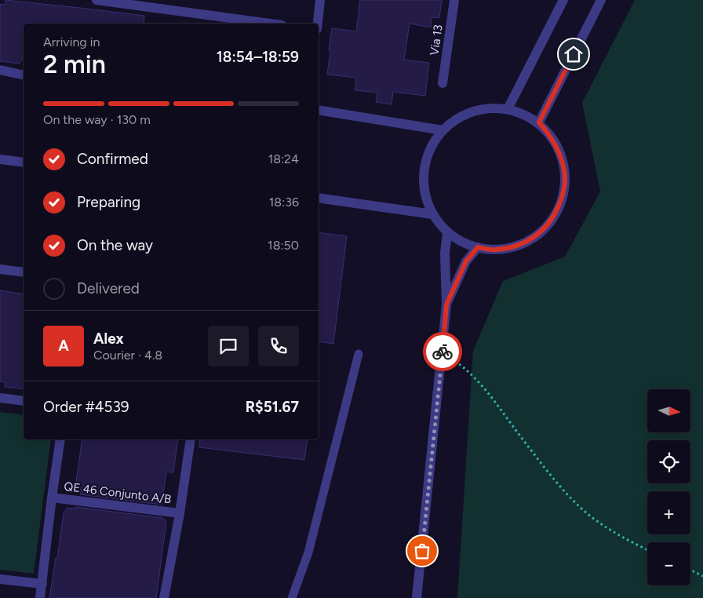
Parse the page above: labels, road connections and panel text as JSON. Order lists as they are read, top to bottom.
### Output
{
  "streets": {
    "street": ["Via 13", "QE 46 Conjunto A/B"]
  },
  "north": "right",
  "page": {
    "heading": ["2 min", "Arriving in", "18:54–18:59"],
    "panel": [
      "Alex",
      "Courier · 4.8",
      "Order #4539",
      "R$51.67"
    ],
    "bar": "On the way · 130 m",
    "list": [
      ["Confirmed", "18:24"],
      ["Preparing", "18:36"],
      ["On the way", "18:50"],
      "Delivered"
    ],
    "round": "A",
    "map_buttons": ["+", "−"]
  }
}
